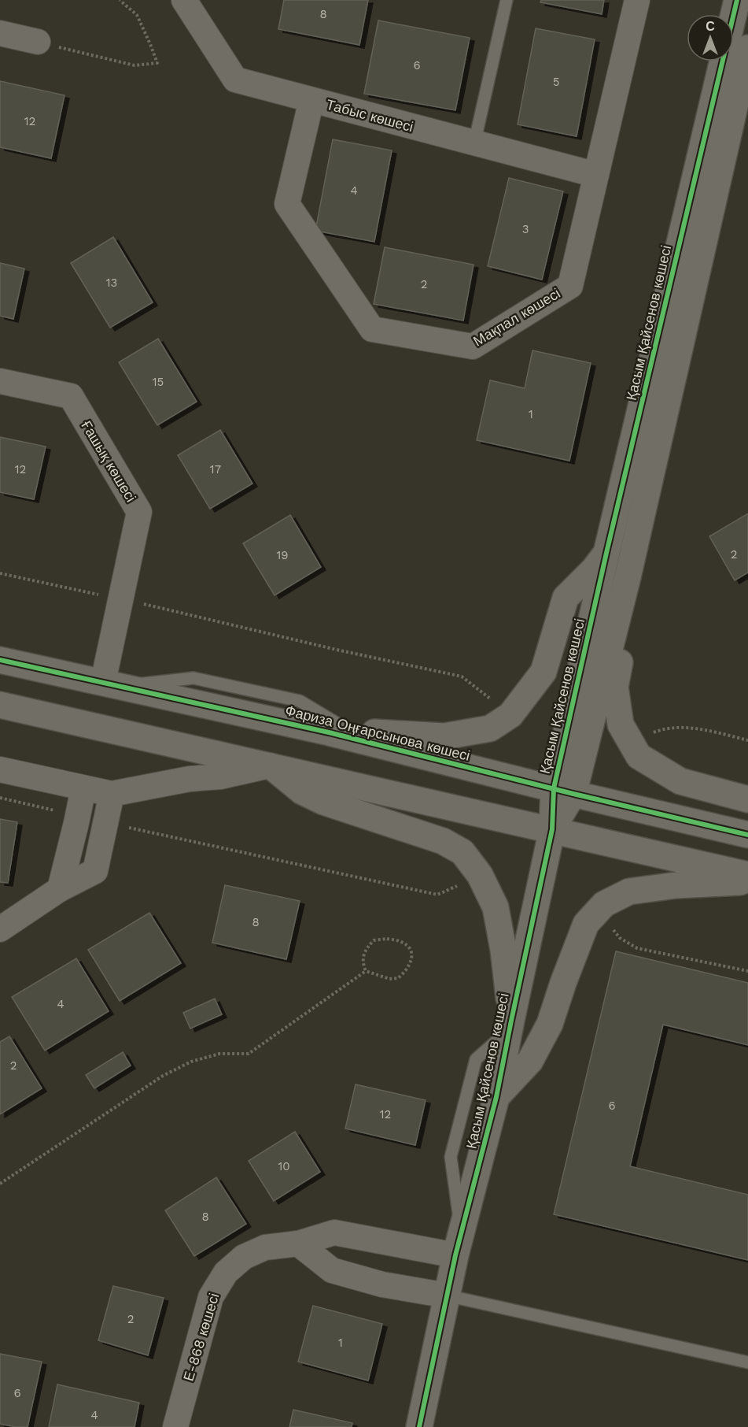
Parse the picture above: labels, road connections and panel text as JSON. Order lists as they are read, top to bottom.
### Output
{
  "streets": {
    "street": [
      "Табыс көшесі",
      "Мақпал көшесі",
      "Қасым Қайсенов көшесі",
      "Ғашық көшесі",
      "Фариза Оңғарсынова көшесі",
      "Е-868 көшесі"
    ]
  },
  "crossings": [
    ["Табыс көшесі", "Мақпал көшесі"],
    ["Қасым Қайсенов көшесі", "Фариза Оңғарсынова көшесі"],
    ["Қасым Қайсенов көшесі", "Е-868 көшесі"],
    ["Ғашық көшесі", "Фариза Оңғарсынова көшесі"]
  ],
  "house_numbers": [
    "8",
    "6",
    "5",
    "12",
    "4",
    "3",
    "13",
    "2",
    "15",
    "1",
    "12",
    "17",
    "2",
    "19",
    "8",
    "4",
    "2",
    "6",
    "12",
    "10",
    "8",
    "2",
    "1",
    "6",
    "4"
  ],
  "north": "top"
}
